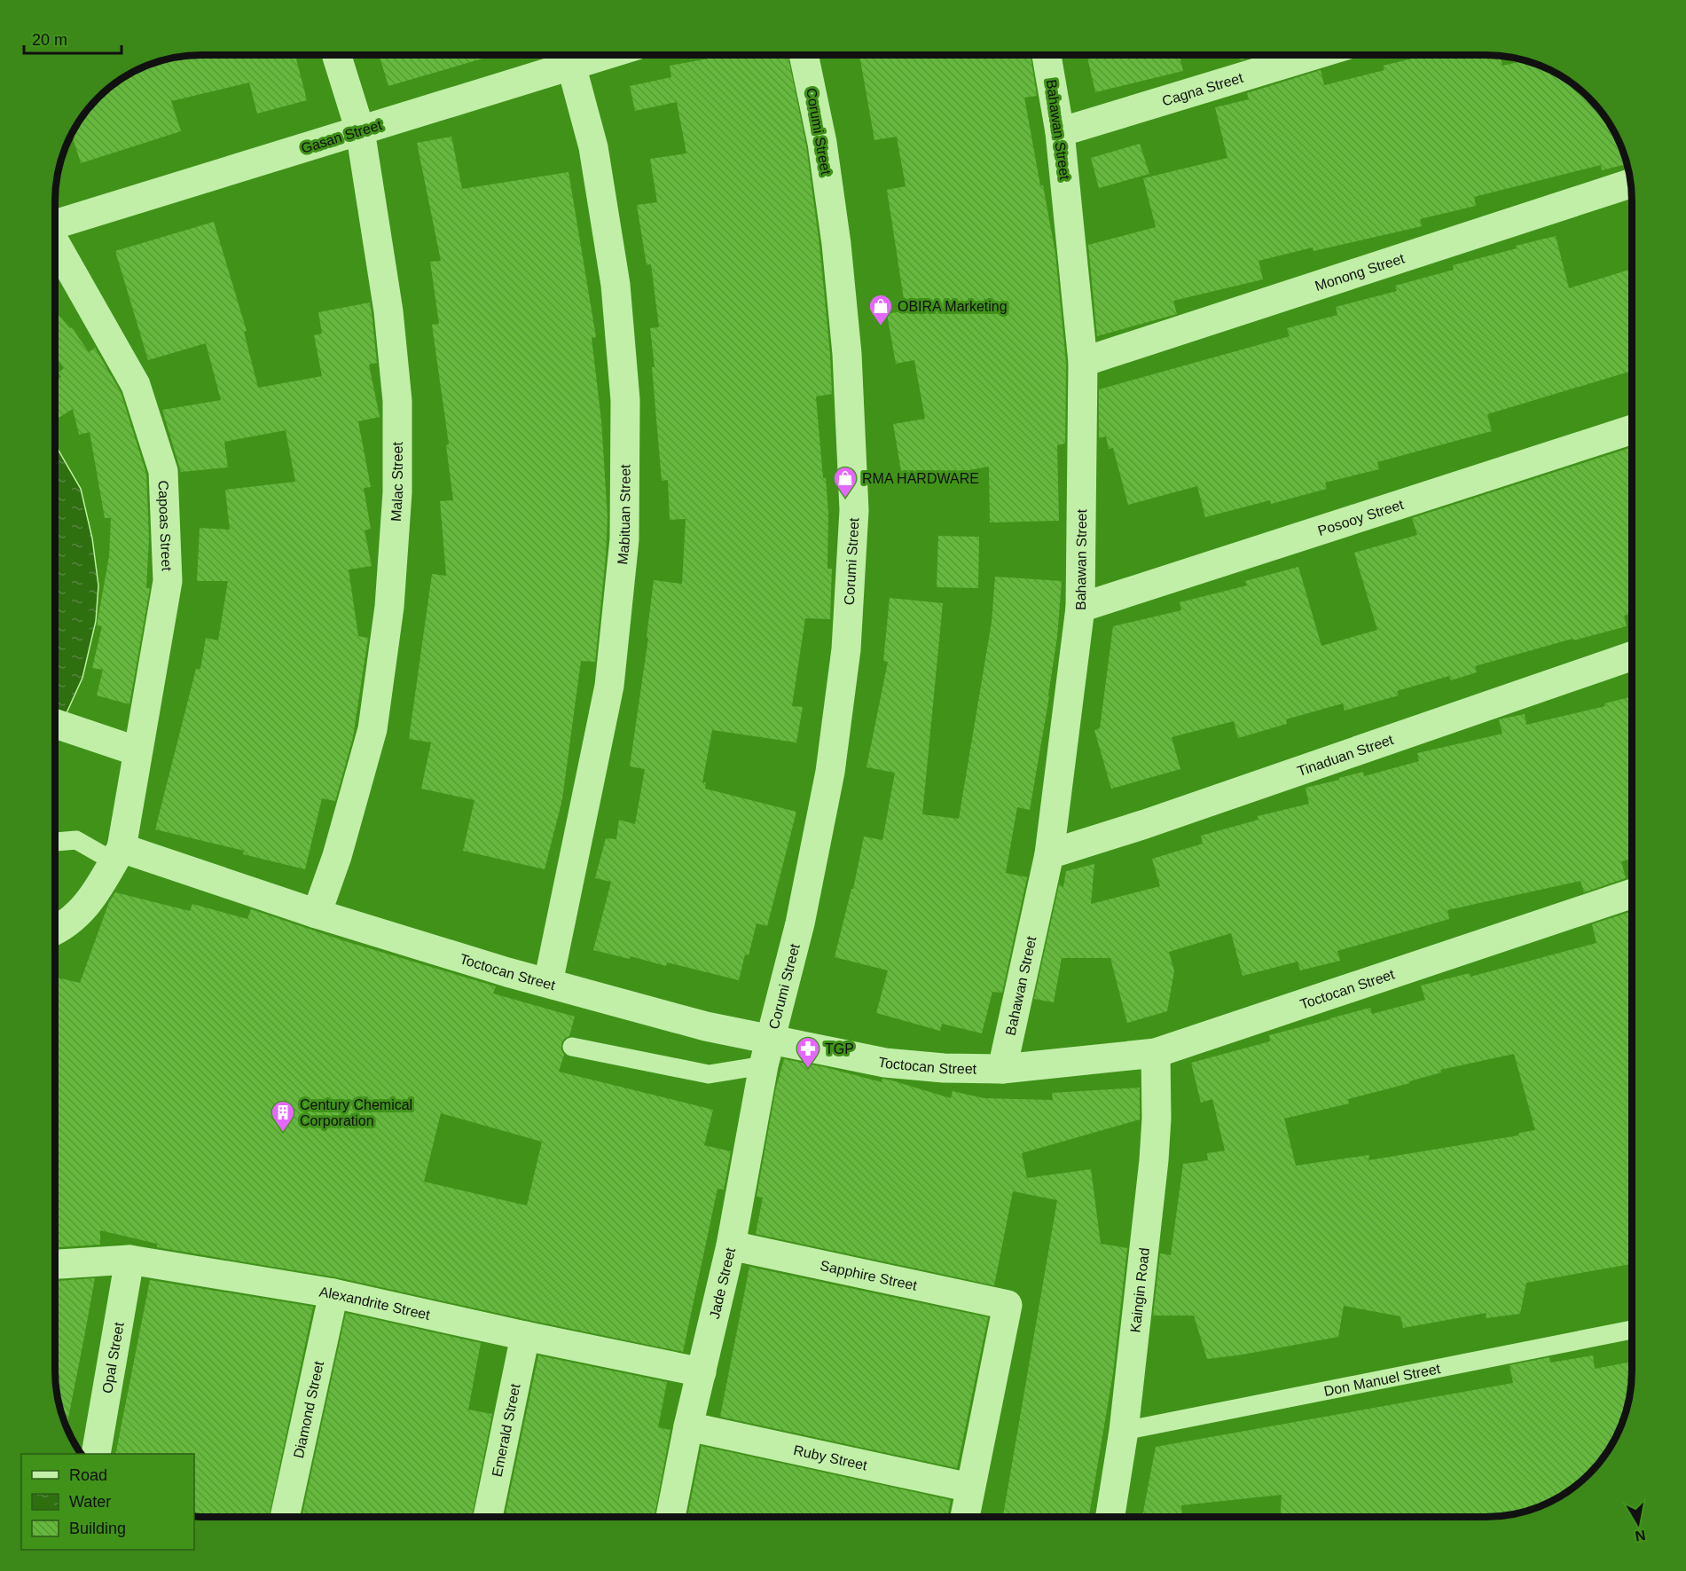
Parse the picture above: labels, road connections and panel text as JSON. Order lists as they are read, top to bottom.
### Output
{
  "streets": {
    "street": [
      "Cagna Street",
      "Bahawan Street",
      "Corumi Street",
      "Gasan Street",
      "Monong Street",
      "Malac Street",
      "Mabituan Street",
      "Posooy Street",
      "Capoas Street",
      "Tinaduan Street",
      "Toctocan Street",
      "Sapphire Street",
      "Jade Street",
      "Kaingin Road",
      "Alexandrite Street",
      "Opal Street",
      "Diamond Street",
      "Emerald Street",
      "Ruby Street"
    ],
    "lane": ["Don Manuel Street"]
  },
  "crossings": [
    ["Cagna Street", "Bahawan Street"],
    ["Bahawan Street", "Monong Street"],
    ["Bahawan Street", "Posooy Street"],
    ["Bahawan Street", "Tinaduan Street"],
    ["Bahawan Street", "Toctocan Street"],
    ["Corumi Street", "Toctocan Street"],
    ["Corumi Street", "Jade Street"],
    ["Gasan Street", "Malac Street"],
    ["Gasan Street", "Mabituan Street"],
    ["Malac Street", "Toctocan Street"],
    ["Mabituan Street", "Toctocan Street"],
    ["Capoas Street", "Toctocan Street"],
    ["Toctocan Street", "Jade Street"],
    ["Toctocan Street", "Kaingin Road"],
    ["Sapphire Street", "Jade Street"],
    ["Sapphire Street", "Ruby Street"],
    ["Jade Street", "Alexandrite Street"],
    ["Jade Street", "Ruby Street"],
    ["Kaingin Road", "Don Manuel Street"],
    ["Alexandrite Street", "Opal Street"],
    ["Alexandrite Street", "Diamond Street"],
    ["Alexandrite Street", "Emerald Street"]
  ],
  "places": {
    "shop": ["OBIRA Marketing", "RMA HARDWARE"],
    "pharmacy": ["TGP"],
    "building": ["Century Chemical Corporation"]
  },
  "legend": ["Road", "Water", "Building"],
  "scale_bar": "20 m",
  "north": "bottom"
}
